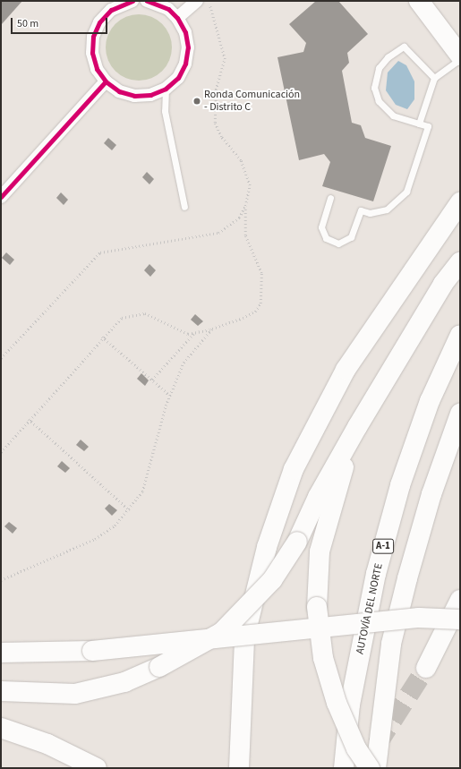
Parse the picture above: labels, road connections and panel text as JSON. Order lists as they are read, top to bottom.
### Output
{
  "streets": {
    "highway": ["A-1", "AUTOVÍA DEL NORTE"]
  },
  "places": ["Ronda Comunicación - Distrito C"],
  "scale_bar": "50 m"
}
